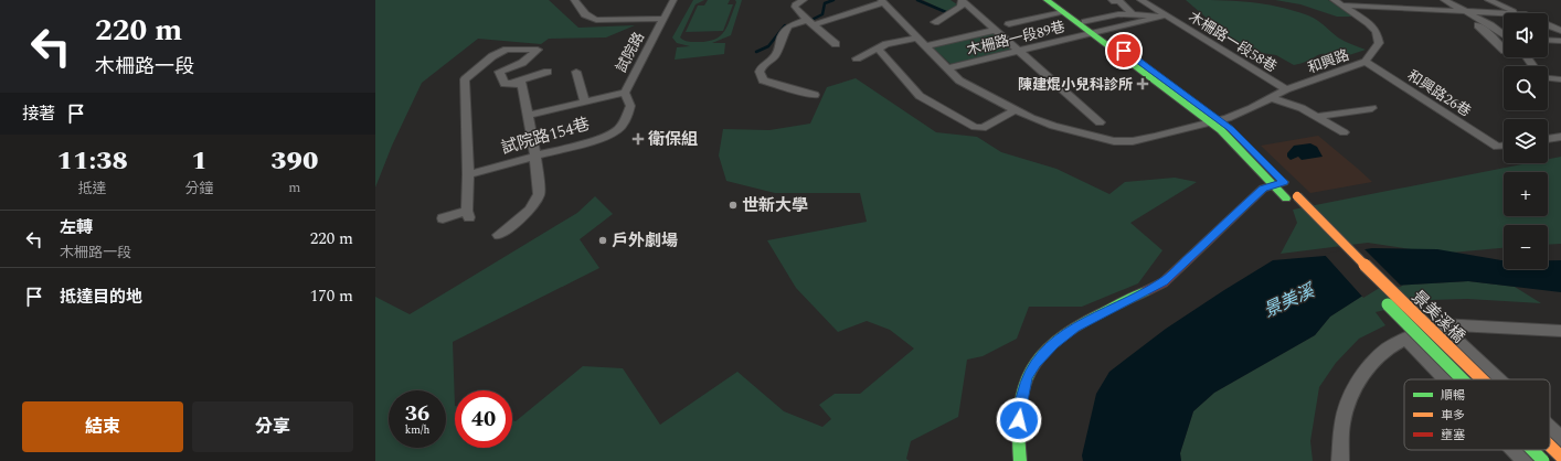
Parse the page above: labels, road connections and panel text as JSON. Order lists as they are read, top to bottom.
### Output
{
  "streets": {
    "main road": ["景美溪橋"],
    "street": [
      "木柵路一段89巷",
      "木柵路一段58巷",
      "試院路",
      "和興路",
      "和興路26巷",
      "試院路154巷"
    ]
  },
  "crossings": [
    ["木柵路一段89巷", "木柵路一段58巷"],
    ["木柵路一段89巷", "和興路"],
    ["木柵路一段58巷", "和興路"],
    ["試院路", "試院路154巷"],
    ["和興路", "和興路26巷"],
    ["和興路", "景美溪橋"]
  ],
  "water": ["景美溪"],
  "places": {
    "health": ["陳建焜小兒科診所", "衛保組"],
    "other": ["世新大學", "戶外劇場"]
  },
  "legend": ["順暢", "車多", "壅塞"],
  "page": {
    "turn": ["220 m", "木柵路一段"],
    "map_buttons": ["+", "−"],
    "then": "接著",
    "eta": [
      "11:38",
      "抵達",
      "1",
      "分鐘",
      "390",
      "m"
    ],
    "list": [
      {
        "name": "左轉",
        "note": "木柵路一段",
        "value": "220 m"
      },
      {
        "name": "抵達目的地",
        "value": "170 m"
      }
    ],
    "speed": "36 km/h",
    "limit": "40",
    "buttons": ["結束", "分享"]
  }
}
